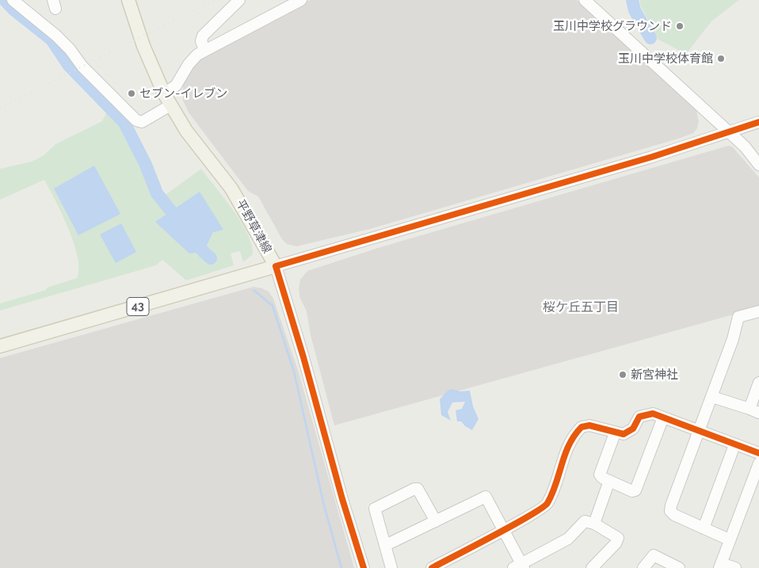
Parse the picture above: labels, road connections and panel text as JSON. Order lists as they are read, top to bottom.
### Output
{
  "streets": {
    "main road": ["平野草津線", "43"]
  },
  "districts": ["桜ケ丘五丁目"],
  "places": [
    "玉川中学校グラウンド",
    "玉川中学校体育館",
    "セブン-イレブン",
    "新宮神社"
  ]
}
